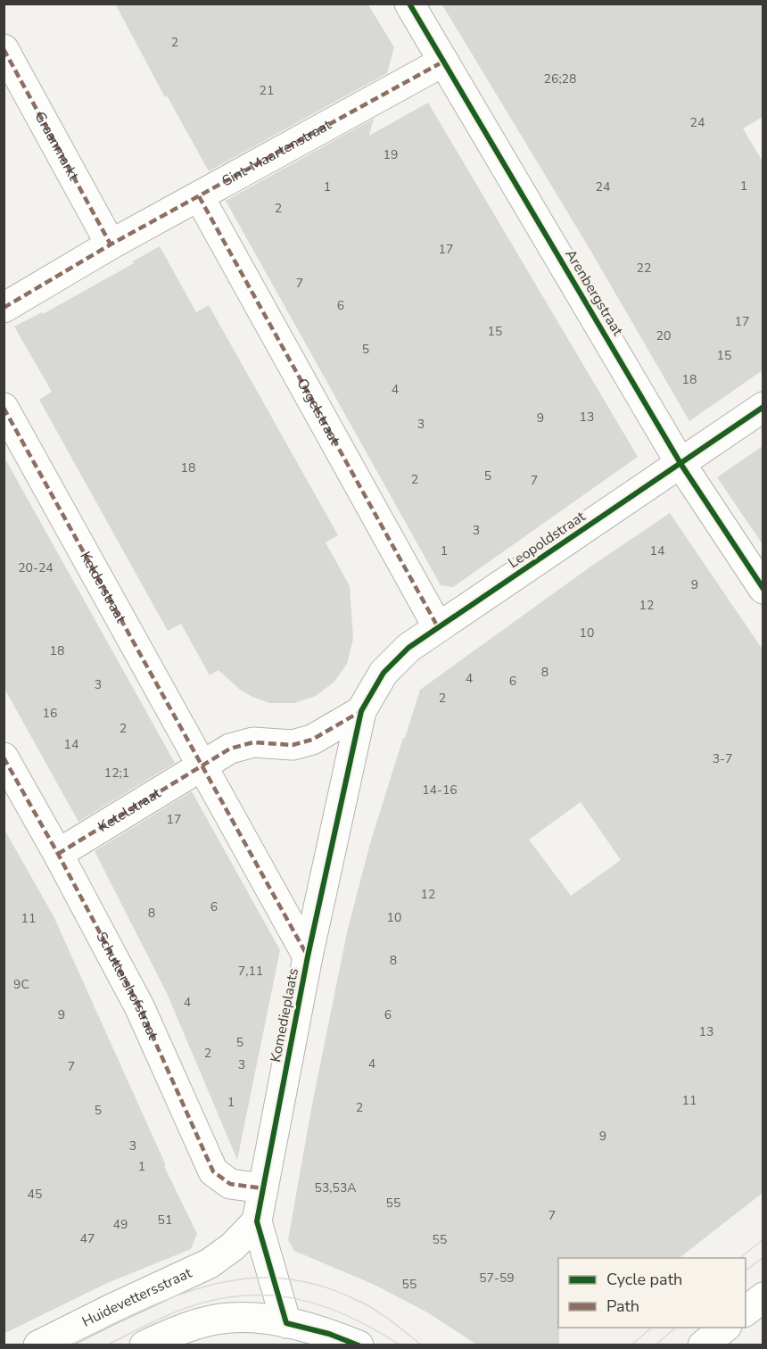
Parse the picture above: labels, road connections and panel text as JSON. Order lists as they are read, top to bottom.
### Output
{
  "streets": {
    "street": [
      "Graanmarkt",
      "Sint-Maartenstraat",
      "Arenbergstraat",
      "Orgelstraat",
      "Leopoldstraat",
      "Kelderstraat",
      "Ketelstraat",
      "Schuttershofstraat",
      "Komedieplaats",
      "Huidevettersstraat"
    ]
  },
  "crossings": [
    ["Graanmarkt", "Sint-Maartenstraat"],
    ["Sint-Maartenstraat", "Arenbergstraat"],
    ["Sint-Maartenstraat", "Orgelstraat"],
    ["Arenbergstraat", "Leopoldstraat"],
    ["Orgelstraat", "Leopoldstraat"],
    ["Leopoldstraat", "Ketelstraat"],
    ["Leopoldstraat", "Komedieplaats"],
    ["Kelderstraat", "Ketelstraat"],
    ["Kelderstraat", "Komedieplaats"],
    ["Ketelstraat", "Schuttershofstraat"],
    ["Ketelstraat", "Komedieplaats"],
    ["Schuttershofstraat", "Komedieplaats"],
    ["Komedieplaats", "Huidevettersstraat"]
  ],
  "house_numbers": [
    "2",
    "26;28",
    "21",
    "24",
    "19",
    "1",
    "1",
    "24",
    "2",
    "17",
    "22",
    "7",
    "6",
    "17",
    "15",
    "20",
    "5",
    "15",
    "18",
    "4",
    "13",
    "9",
    "3",
    "18",
    "5",
    "2",
    "7",
    "3",
    "1",
    "14",
    "20-24",
    "9",
    "12",
    "10",
    "18",
    "8",
    "4",
    "6",
    "3",
    "2",
    "16",
    "2",
    "14",
    "3-7",
    "12;1",
    "14-16",
    "17",
    "12",
    "6",
    "8",
    "10",
    "11",
    "8",
    "7,11",
    "9C",
    "4",
    "9",
    "6",
    "13",
    "5",
    "2",
    "4",
    "3",
    "7",
    "11",
    "1",
    "2",
    "5",
    "9",
    "3",
    "1",
    "53,53A",
    "45",
    "55",
    "7",
    "51",
    "49",
    "47",
    "55",
    "57-59",
    "55"
  ],
  "legend": ["Cycle path", "Path"]
}
